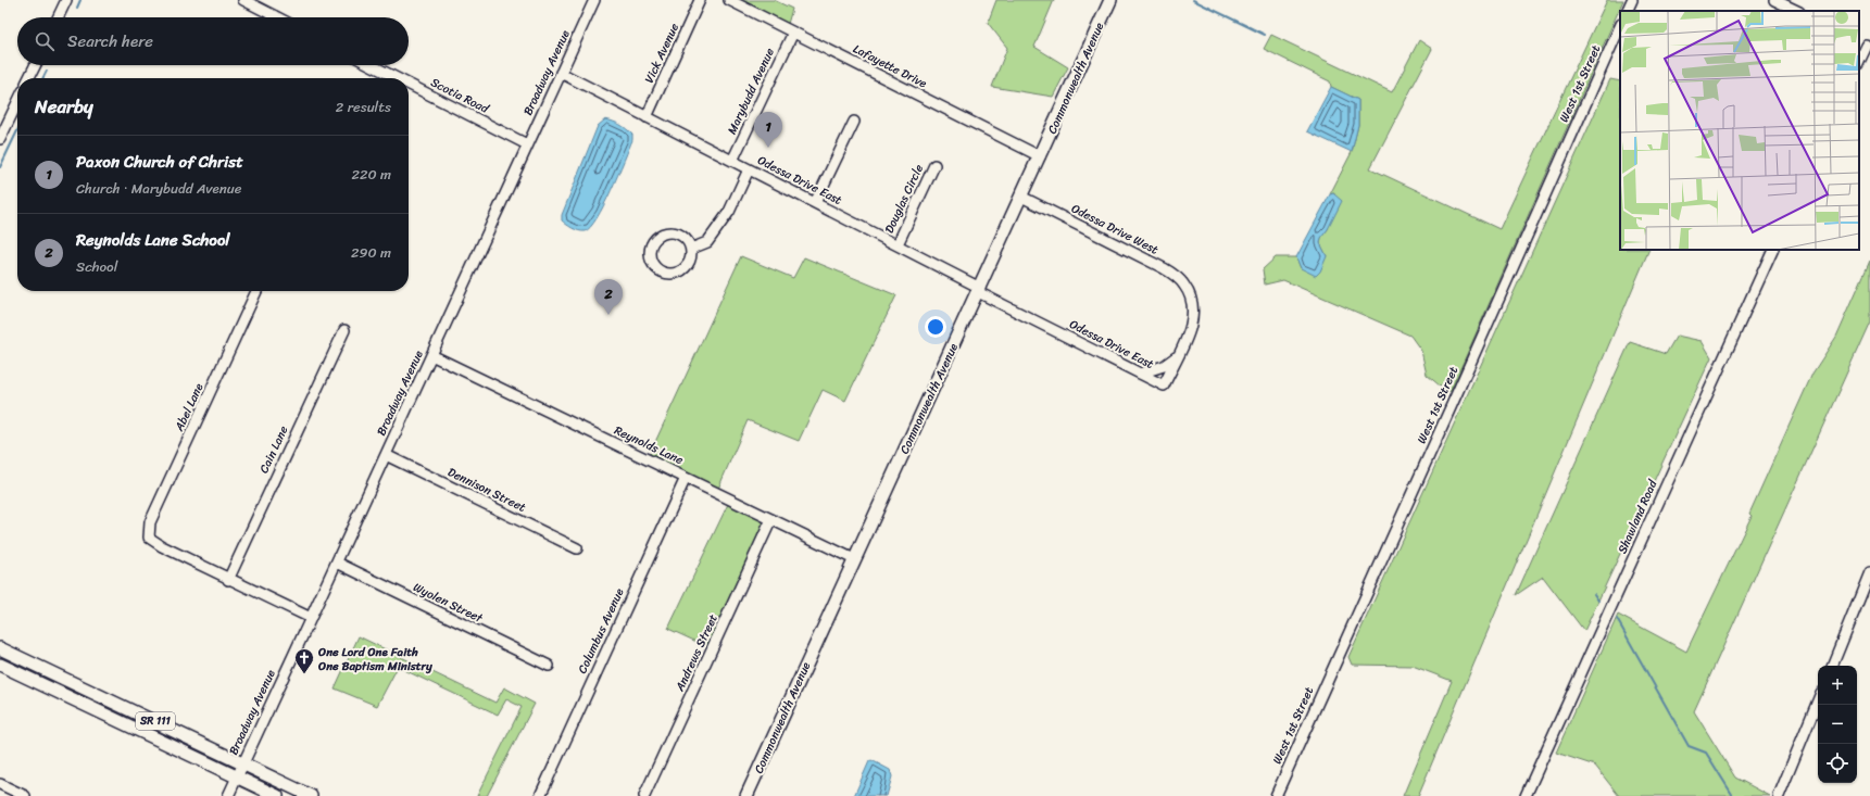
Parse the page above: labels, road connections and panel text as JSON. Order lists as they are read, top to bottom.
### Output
{
  "streets": {
    "main road": ["Commonwealth Avenue", "SR 111"],
    "street": [
      "Vick Avenue",
      "Lafayette Drive",
      "Broadway Avenue",
      "West 1st Street",
      "Marybudd Avenue",
      "Scotia Road",
      "Odessa Drive East",
      "Douglas Circle",
      "Odessa Drive West",
      "Abel Lane",
      "Reynolds Lane",
      "Cain Lane",
      "Dennison Street",
      "Shawland Road",
      "Wyolen Street",
      "Columbus Avenue",
      "Andrews Street"
    ]
  },
  "crossings": [
    ["Vick Avenue", "Odessa Drive East"],
    ["Lafayette Drive", "Commonwealth Avenue"],
    ["Lafayette Drive", "Marybudd Avenue"],
    ["Broadway Avenue", "Scotia Road"],
    ["Broadway Avenue", "Odessa Drive East"],
    ["Broadway Avenue", "Reynolds Lane"],
    ["Broadway Avenue", "Dennison Street"],
    ["Broadway Avenue", "Wyolen Street"],
    ["Broadway Avenue", "SR 111"],
    ["Commonwealth Avenue", "Odessa Drive East"],
    ["Commonwealth Avenue", "Odessa Drive West"],
    ["Commonwealth Avenue", "Reynolds Lane"],
    ["Marybudd Avenue", "Odessa Drive East"],
    ["Odessa Drive East", "Douglas Circle"],
    ["Odessa Drive East", "Odessa Drive West"],
    ["Abel Lane", "Cain Lane"],
    ["Reynolds Lane", "Columbus Avenue"],
    ["Reynolds Lane", "Andrews Street"]
  ],
  "places": {
    "church": ["One Lord One Faith One Baptism Ministry"]
  },
  "page": {
    "search": "Search here",
    "heading": ["Nearby", "2 results"],
    "pins": ["1", "2"],
    "list": [
      {
        "mark": "1",
        "name": "Paxon Church of Christ",
        "note": "Church · Marybudd Avenue",
        "value": "220 m"
      },
      {
        "mark": "2",
        "name": "Reynolds Lane School",
        "note": "School",
        "value": "290 m"
      }
    ],
    "map_buttons": ["+", "−"]
  }
}
